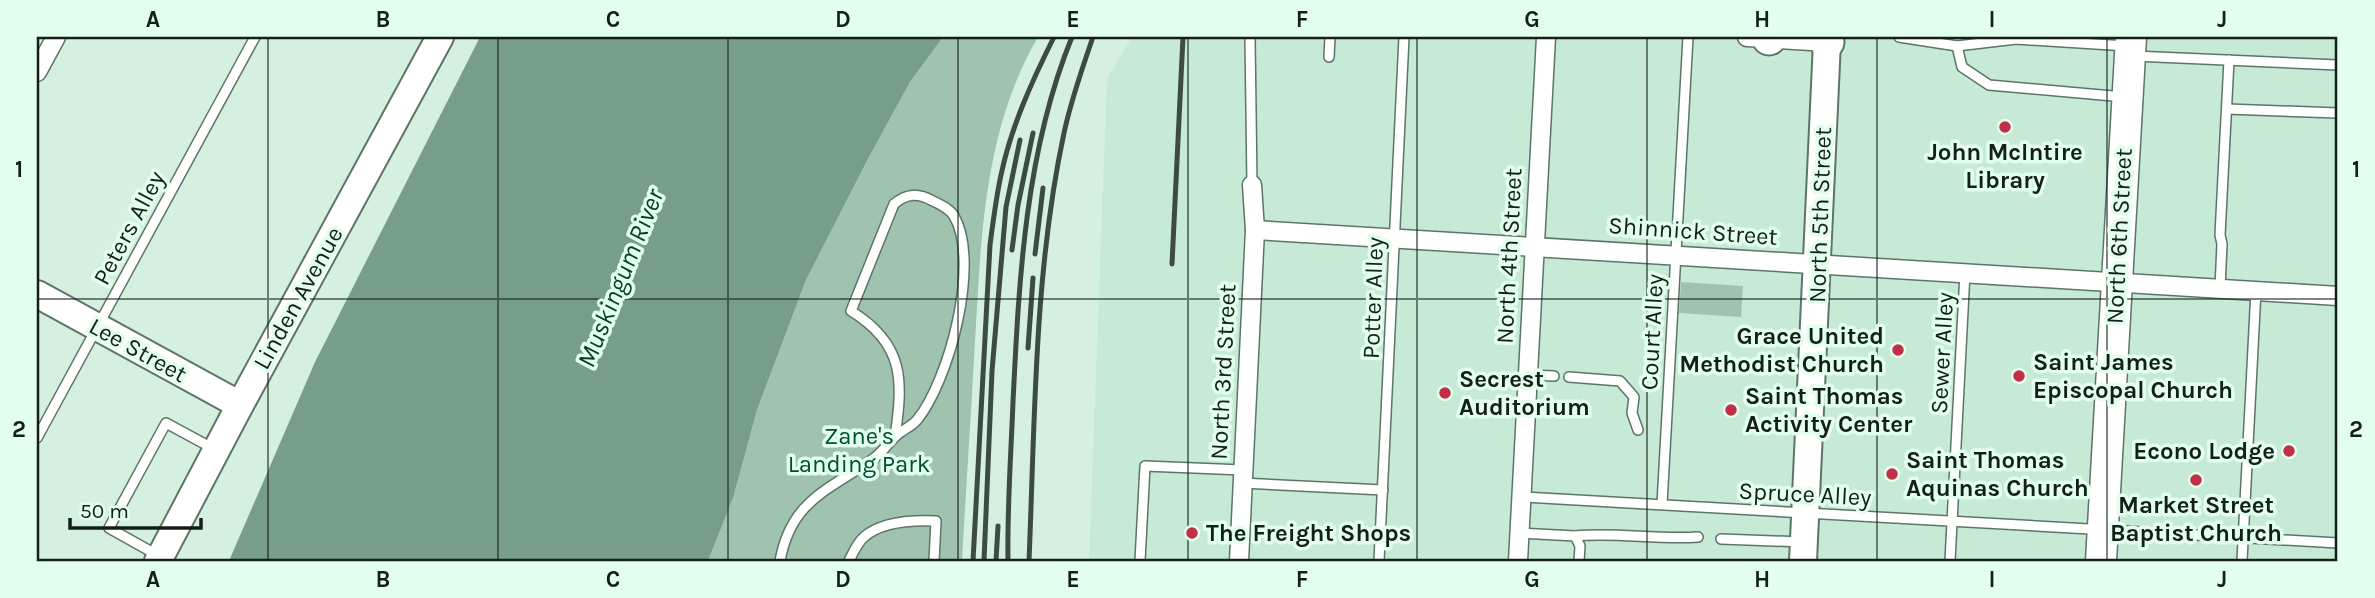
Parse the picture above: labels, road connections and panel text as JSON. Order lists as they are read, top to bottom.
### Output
{
  "streets": {
    "main road": [
      "North 5th Street",
      "North 6th Street",
      "Linden Avenue",
      "Lee Street"
    ],
    "street": ["Shinnick Street", "North 4th Street", "North 3rd Street"],
    "lane": [
      "Peters Alley",
      "Potter Alley",
      "Court Alley",
      "Sewer Alley",
      "Spruce Alley"
    ]
  },
  "crossings": [
    ["North 5th Street", "Shinnick Street"],
    ["North 5th Street", "Spruce Alley"],
    ["Peters Alley", "Lee Street"],
    ["Shinnick Street", "North 6th Street"],
    ["Shinnick Street", "North 4th Street"],
    ["Shinnick Street", "Potter Alley"],
    ["Shinnick Street", "Court Alley"],
    ["Shinnick Street", "Sewer Alley"],
    ["Shinnick Street", "North 3rd Street"],
    ["North 6th Street", "Spruce Alley"],
    ["North 4th Street", "Spruce Alley"],
    ["Linden Avenue", "Lee Street"],
    ["Court Alley", "Spruce Alley"],
    ["Sewer Alley", "Spruce Alley"]
  ],
  "water": ["Muskingum River"],
  "parks": ["Zane's Landing Park"],
  "places": [
    "John McIntire Library",
    "Grace United Methodist Church",
    "Saint James Episcopal Church",
    "Secrest Auditorium",
    "Saint Thomas Activity Center",
    "Econo Lodge",
    "Saint Thomas Aquinas Church",
    "Market Street Baptist Church",
    "The Freight Shops"
  ],
  "scale_bar": "50 m",
  "grid": {
    "columns": [
      "A",
      "B",
      "C",
      "D",
      "E",
      "F",
      "G",
      "H",
      "I",
      "J"
    ],
    "rows": ["1", "2"]
  }
}
